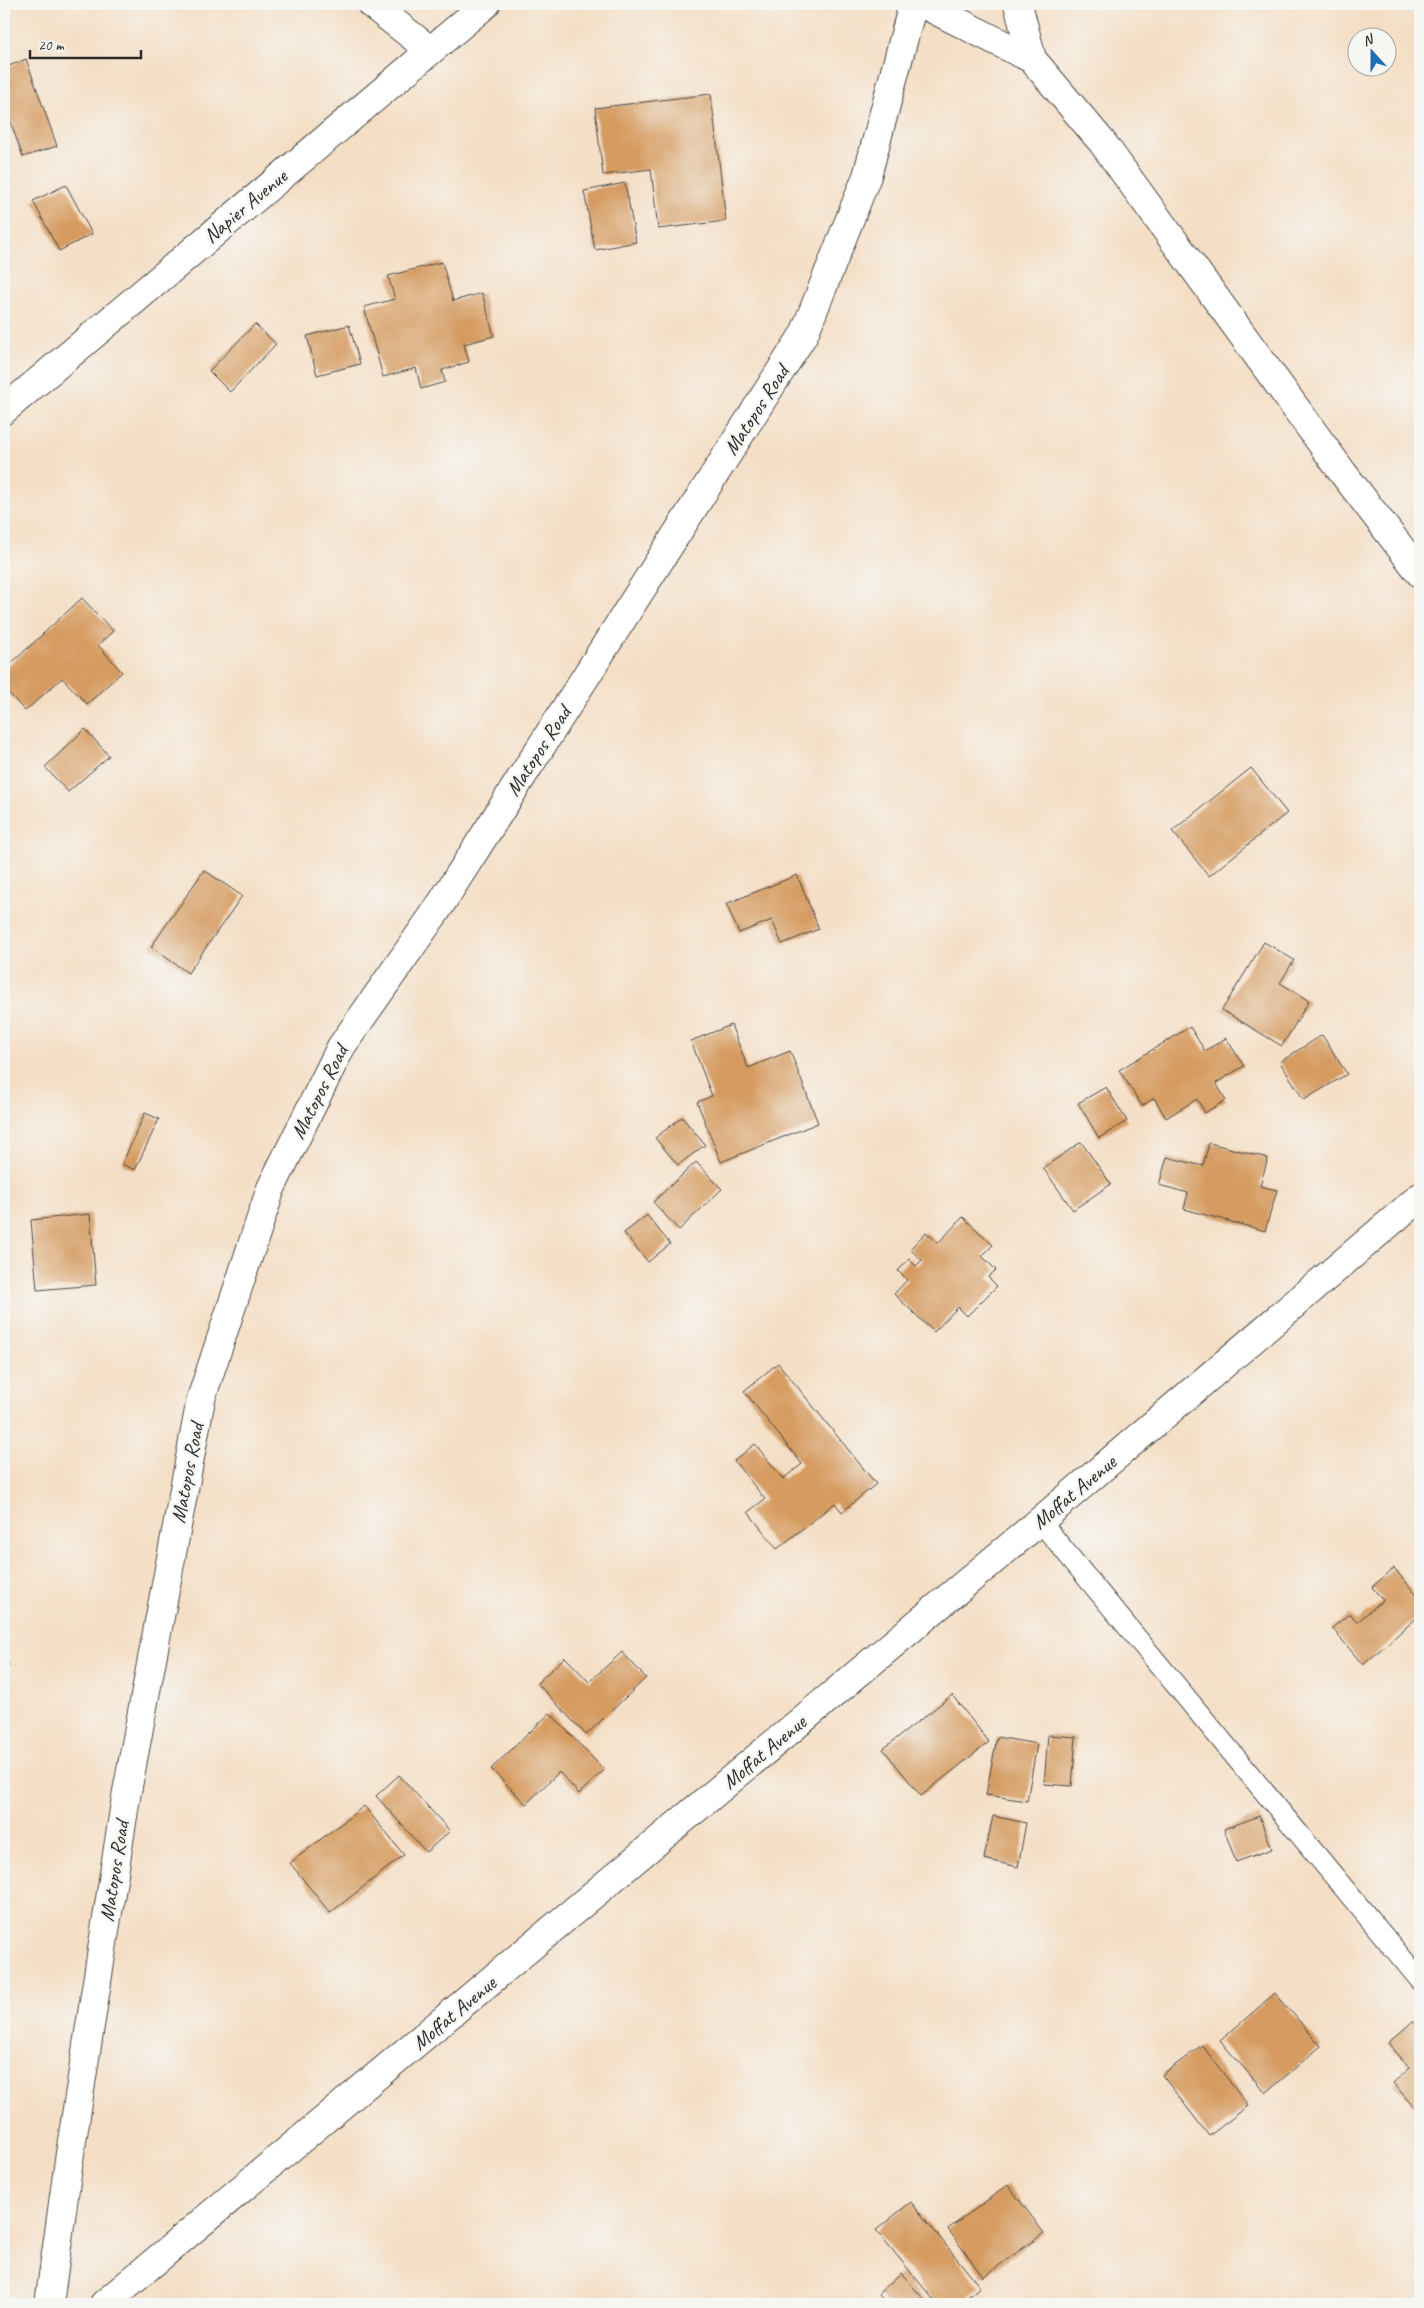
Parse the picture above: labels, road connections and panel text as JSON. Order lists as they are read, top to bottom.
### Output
{
  "streets": {
    "street": ["Napier Avenue", "Matopos Road", "Moffat Avenue"]
  },
  "scale_bar": "20 m",
  "north": "top"
}
